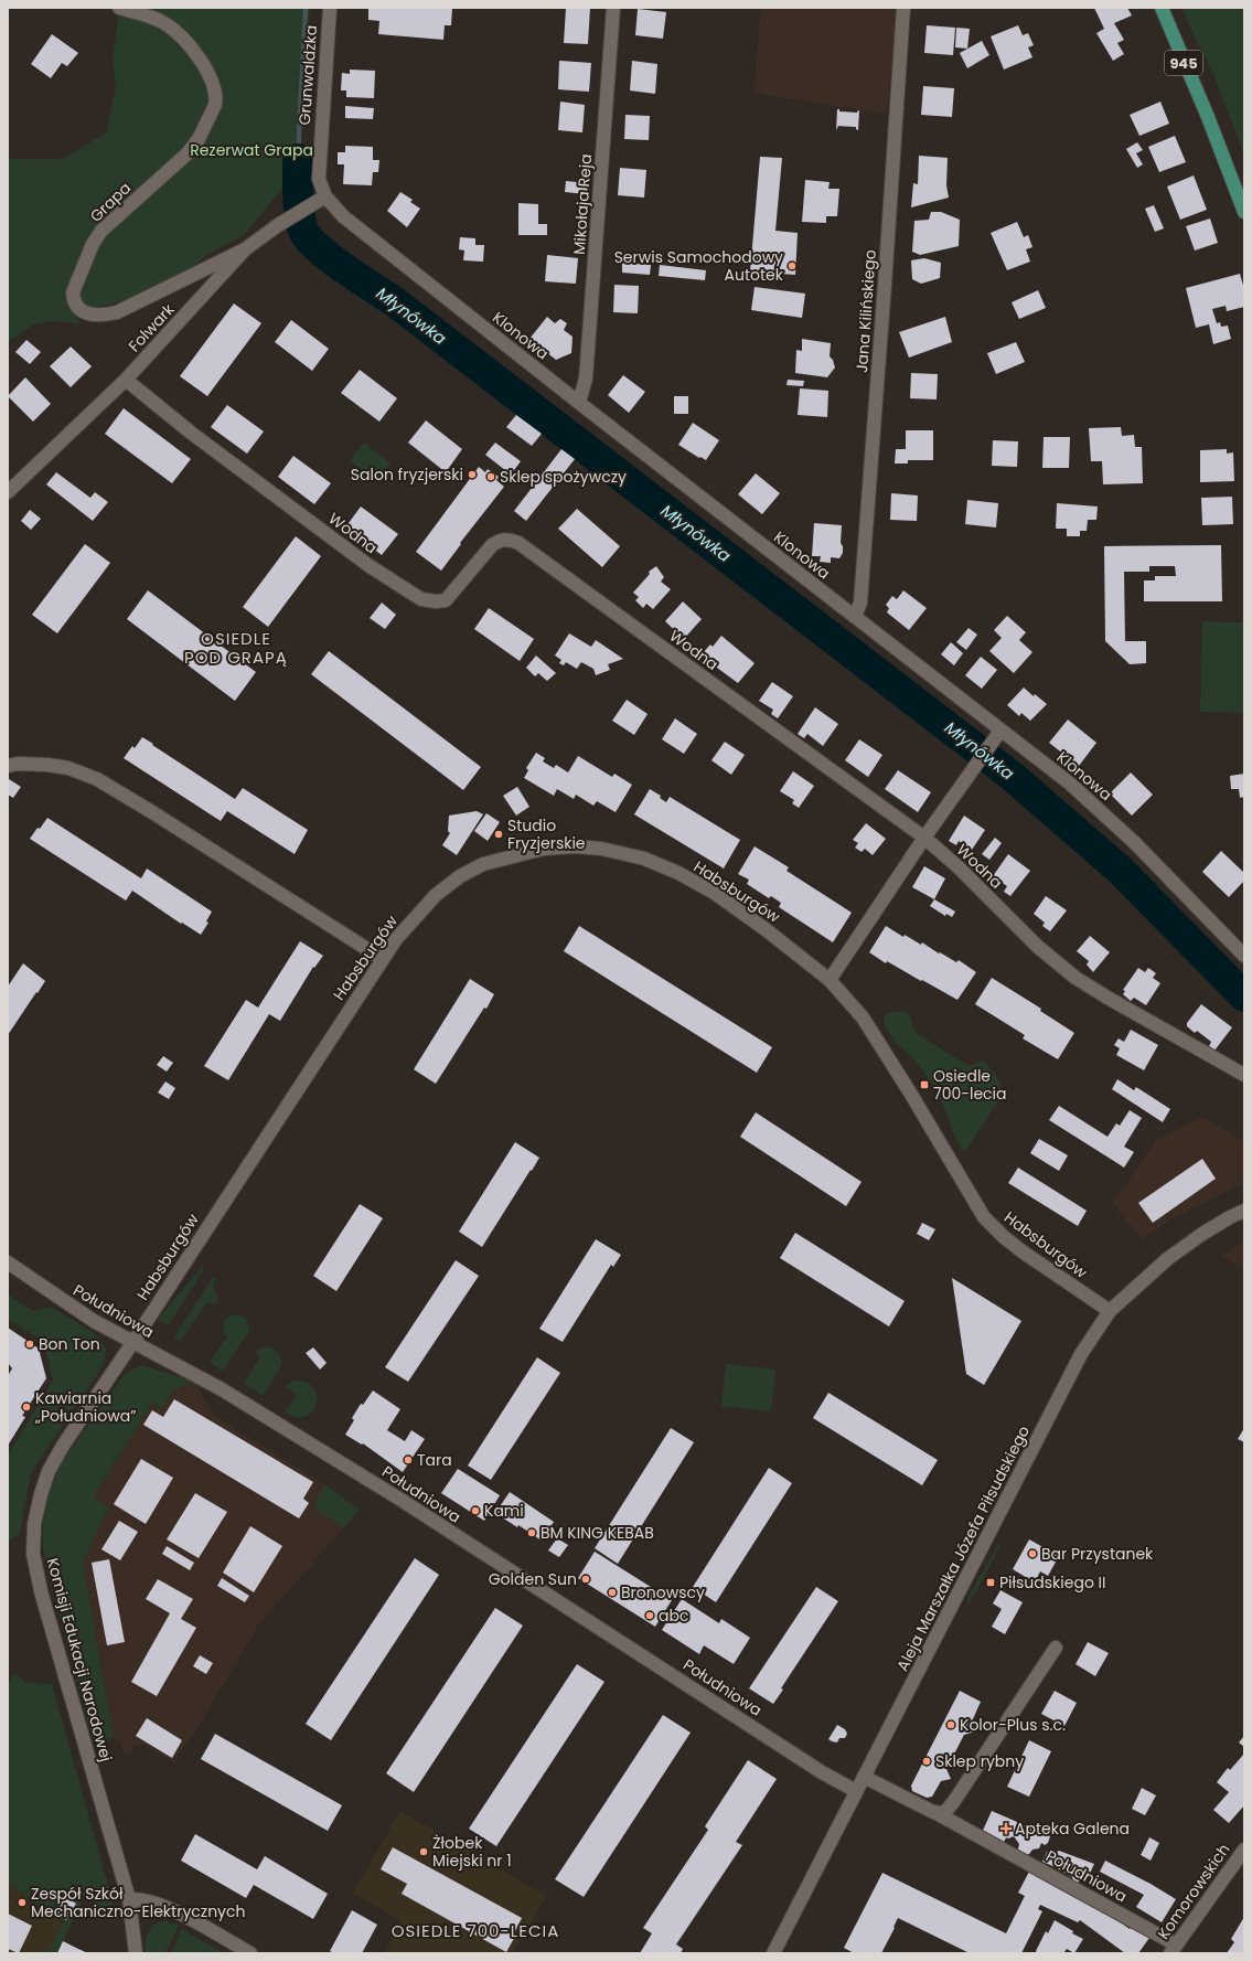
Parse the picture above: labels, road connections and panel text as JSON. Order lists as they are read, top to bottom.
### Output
{
  "streets": {
    "main road": ["945"],
    "street": [
      "Grunwaldzka",
      "Grapa",
      "Mikołaja Reja",
      "Jana Kilińskiego",
      "Folwark",
      "Klonowa",
      "Wodna",
      "Habsburgów",
      "Południowa",
      "Aleja Marszałka Józefa Piłsudskiego",
      "Komisji Edukacji Narodowej",
      "Komorowskich"
    ]
  },
  "crossings": [
    ["Grunwaldzka", "Folwark"],
    ["Grunwaldzka", "Klonowa"],
    ["Grapa", "Folwark"],
    ["Mikołaja Reja", "Klonowa"],
    ["Jana Kilińskiego", "Klonowa"],
    ["Folwark", "Klonowa"],
    ["Folwark", "Wodna"],
    ["Habsburgów", "Południowa"],
    ["Habsburgów", "Aleja Marszałka Józefa Piłsudskiego"],
    ["Habsburgów", "Komisji Edukacji Narodowej"],
    ["Południowa", "Aleja Marszałka Józefa Piłsudskiego"],
    ["Południowa", "Komisji Edukacji Narodowej"],
    ["Południowa", "Komorowskich"]
  ],
  "districts": ["OSIEDLE POD GRAPĄ", "OSIEDLE 700-LECIA"],
  "water": ["Młynówka"],
  "parks": ["Rezerwat Grapa"],
  "places": {
    "other": [
      "Serwis Samochodowy Autotek",
      "Salon fryzjerski",
      "Sklep spożywczy",
      "Studio Fryzjerskie",
      "Bon Ton",
      "Kawiarnia „Południowa”",
      "Tara",
      "Kami",
      "BM KING KEBAB",
      "Bar Przystanek",
      "Golden Sun",
      "Bronowscy",
      "abc",
      "Kolor-Plus s.c.",
      "Sklep rybny",
      "Żłobek Miejski nr 1",
      "Zespół Szkół Mechaniczno-Elektrycznych"
    ],
    "transit": ["Osiedle 700-lecia", "Piłsudskiego II"],
    "health": ["Apteka Galena"]
  }
}
